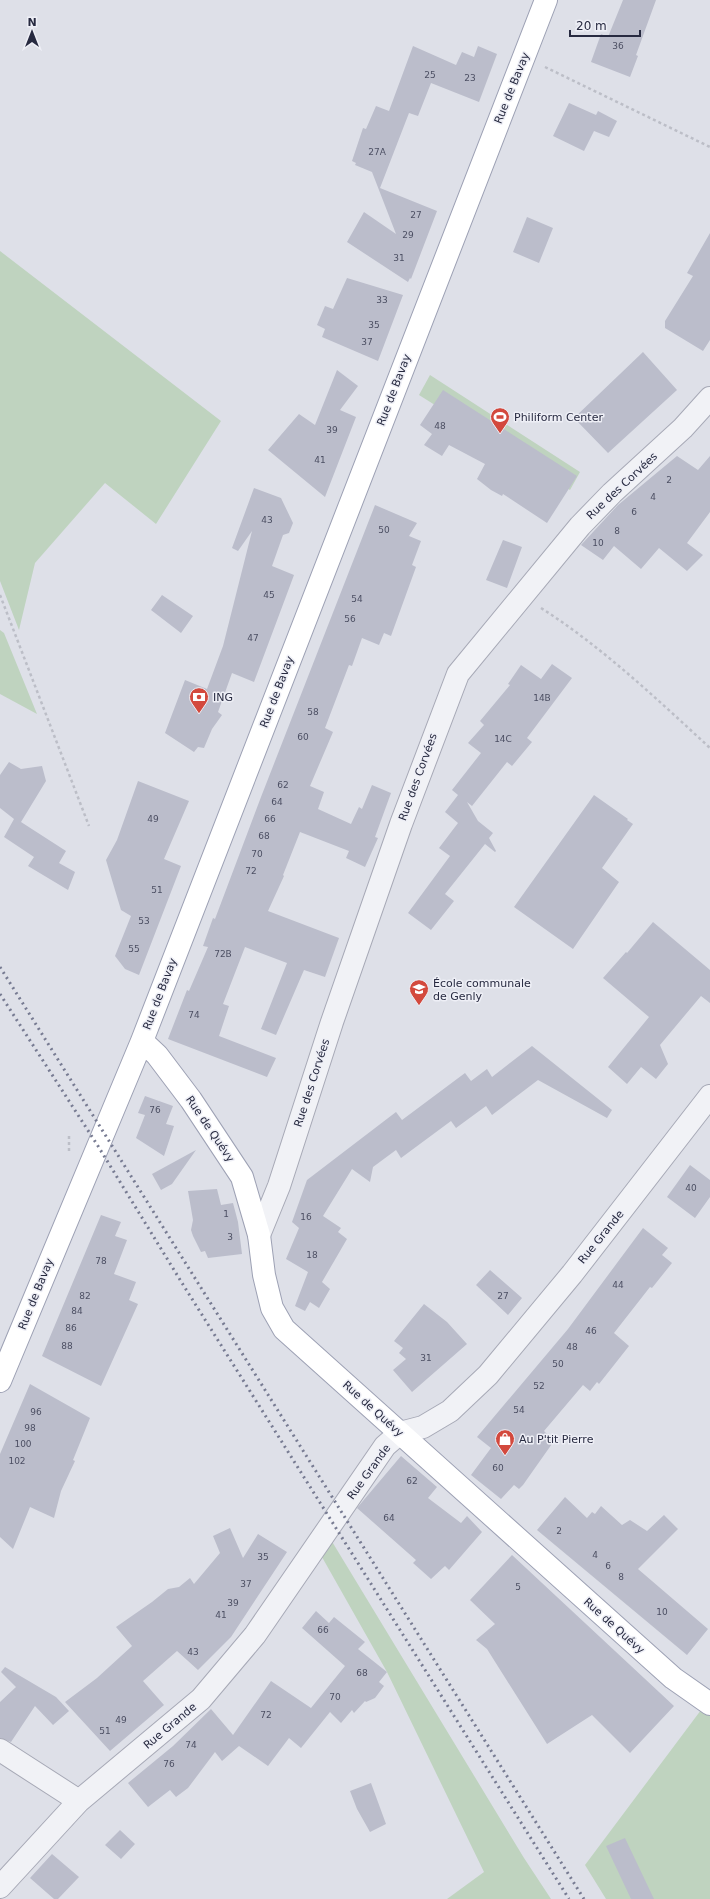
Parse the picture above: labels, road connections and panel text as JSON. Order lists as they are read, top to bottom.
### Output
{
  "streets": {
    "main road": ["Rue de Bavay", "Rue de Quévy"],
    "street": ["Rue des Corvées", "Rue Grande"]
  },
  "crossings": [
    ["Rue de Bavay", "Rue de Quévy"],
    ["Rue des Corvées", "Rue de Quévy"],
    ["Rue de Quévy", "Rue Grande"]
  ],
  "places": {
    "sports": ["Philiform Center"],
    "bank": ["ING"],
    "school or university": ["École communale de Genly"],
    "shop": ["Au P'tit Pierre"]
  },
  "house_numbers": [
    "36",
    "25",
    "23",
    "27A",
    "27",
    "29",
    "31",
    "33",
    "35",
    "37",
    "48",
    "39",
    "41",
    "2",
    "4",
    "6",
    "43",
    "50",
    "8",
    "10",
    "45",
    "54",
    "56",
    "47",
    "14B",
    "58",
    "60",
    "14C",
    "62",
    "64",
    "49",
    "66",
    "68",
    "70",
    "72",
    "51",
    "53",
    "55",
    "72B",
    "74",
    "76",
    "40",
    "1",
    "16",
    "3",
    "18",
    "78",
    "44",
    "82",
    "27",
    "84",
    "86",
    "46",
    "88",
    "48",
    "31",
    "50",
    "52",
    "54",
    "96",
    "98",
    "100",
    "102",
    "60",
    "62",
    "64",
    "2",
    "4",
    "35",
    "6",
    "8",
    "37",
    "5",
    "39",
    "10",
    "41",
    "66",
    "43",
    "68",
    "70",
    "72",
    "49",
    "51",
    "74",
    "76"
  ],
  "scale_bar": "20 m",
  "north": "top"
}
